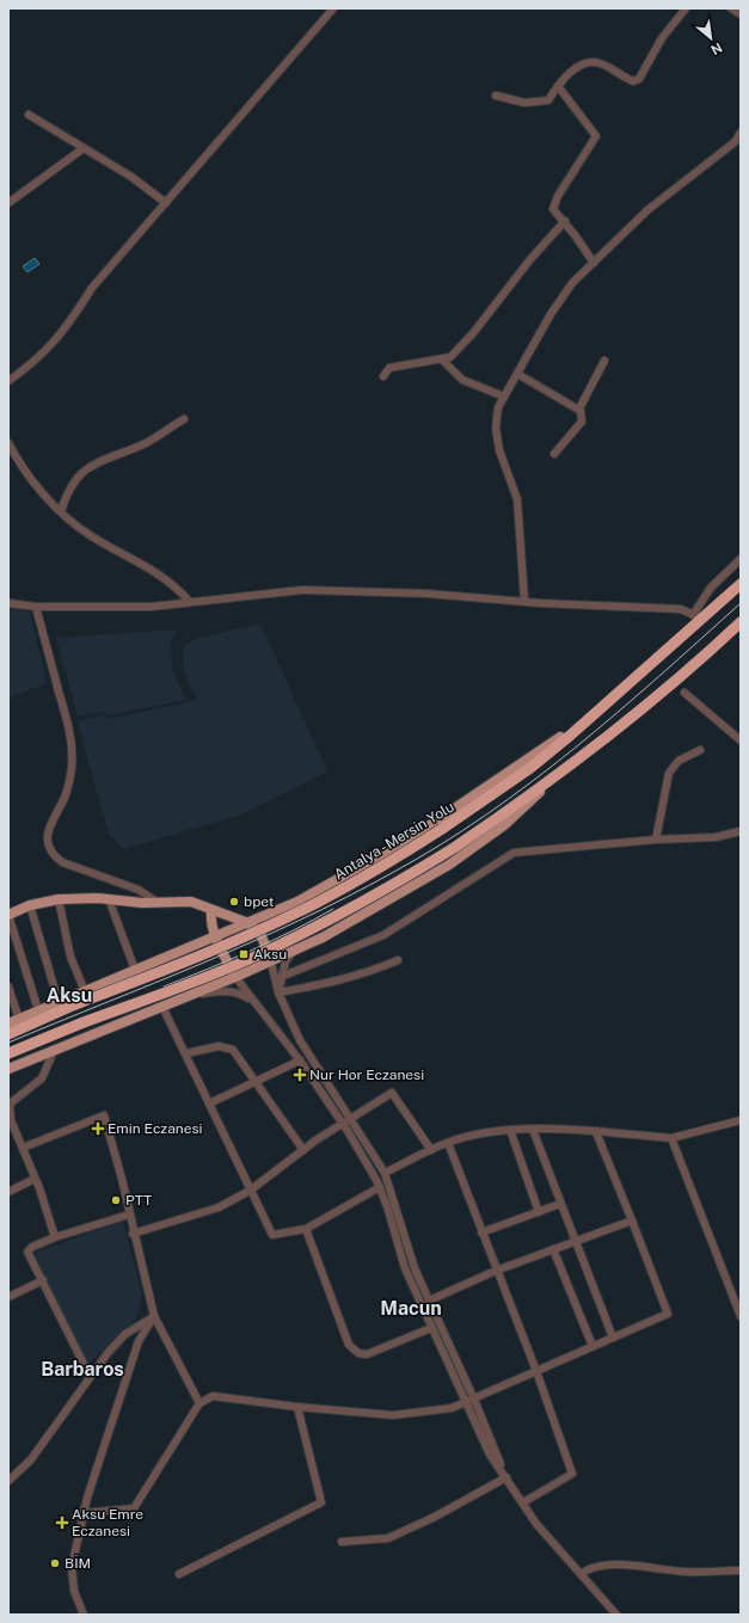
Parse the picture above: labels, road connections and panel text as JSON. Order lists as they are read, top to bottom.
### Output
{
  "streets": {
    "highway": ["Antalya - Mersin Yolu"]
  },
  "districts": ["Aksu", "Macun", "Barbaros"],
  "places": {
    "other": ["bpet", "PTT", "BİM"],
    "transit": ["Aksu"],
    "health": ["Nur Hor Eczanesi", "Emin Eczanesi", "Aksu Emre Eczanesi"]
  },
  "north": "bottom right"
}
